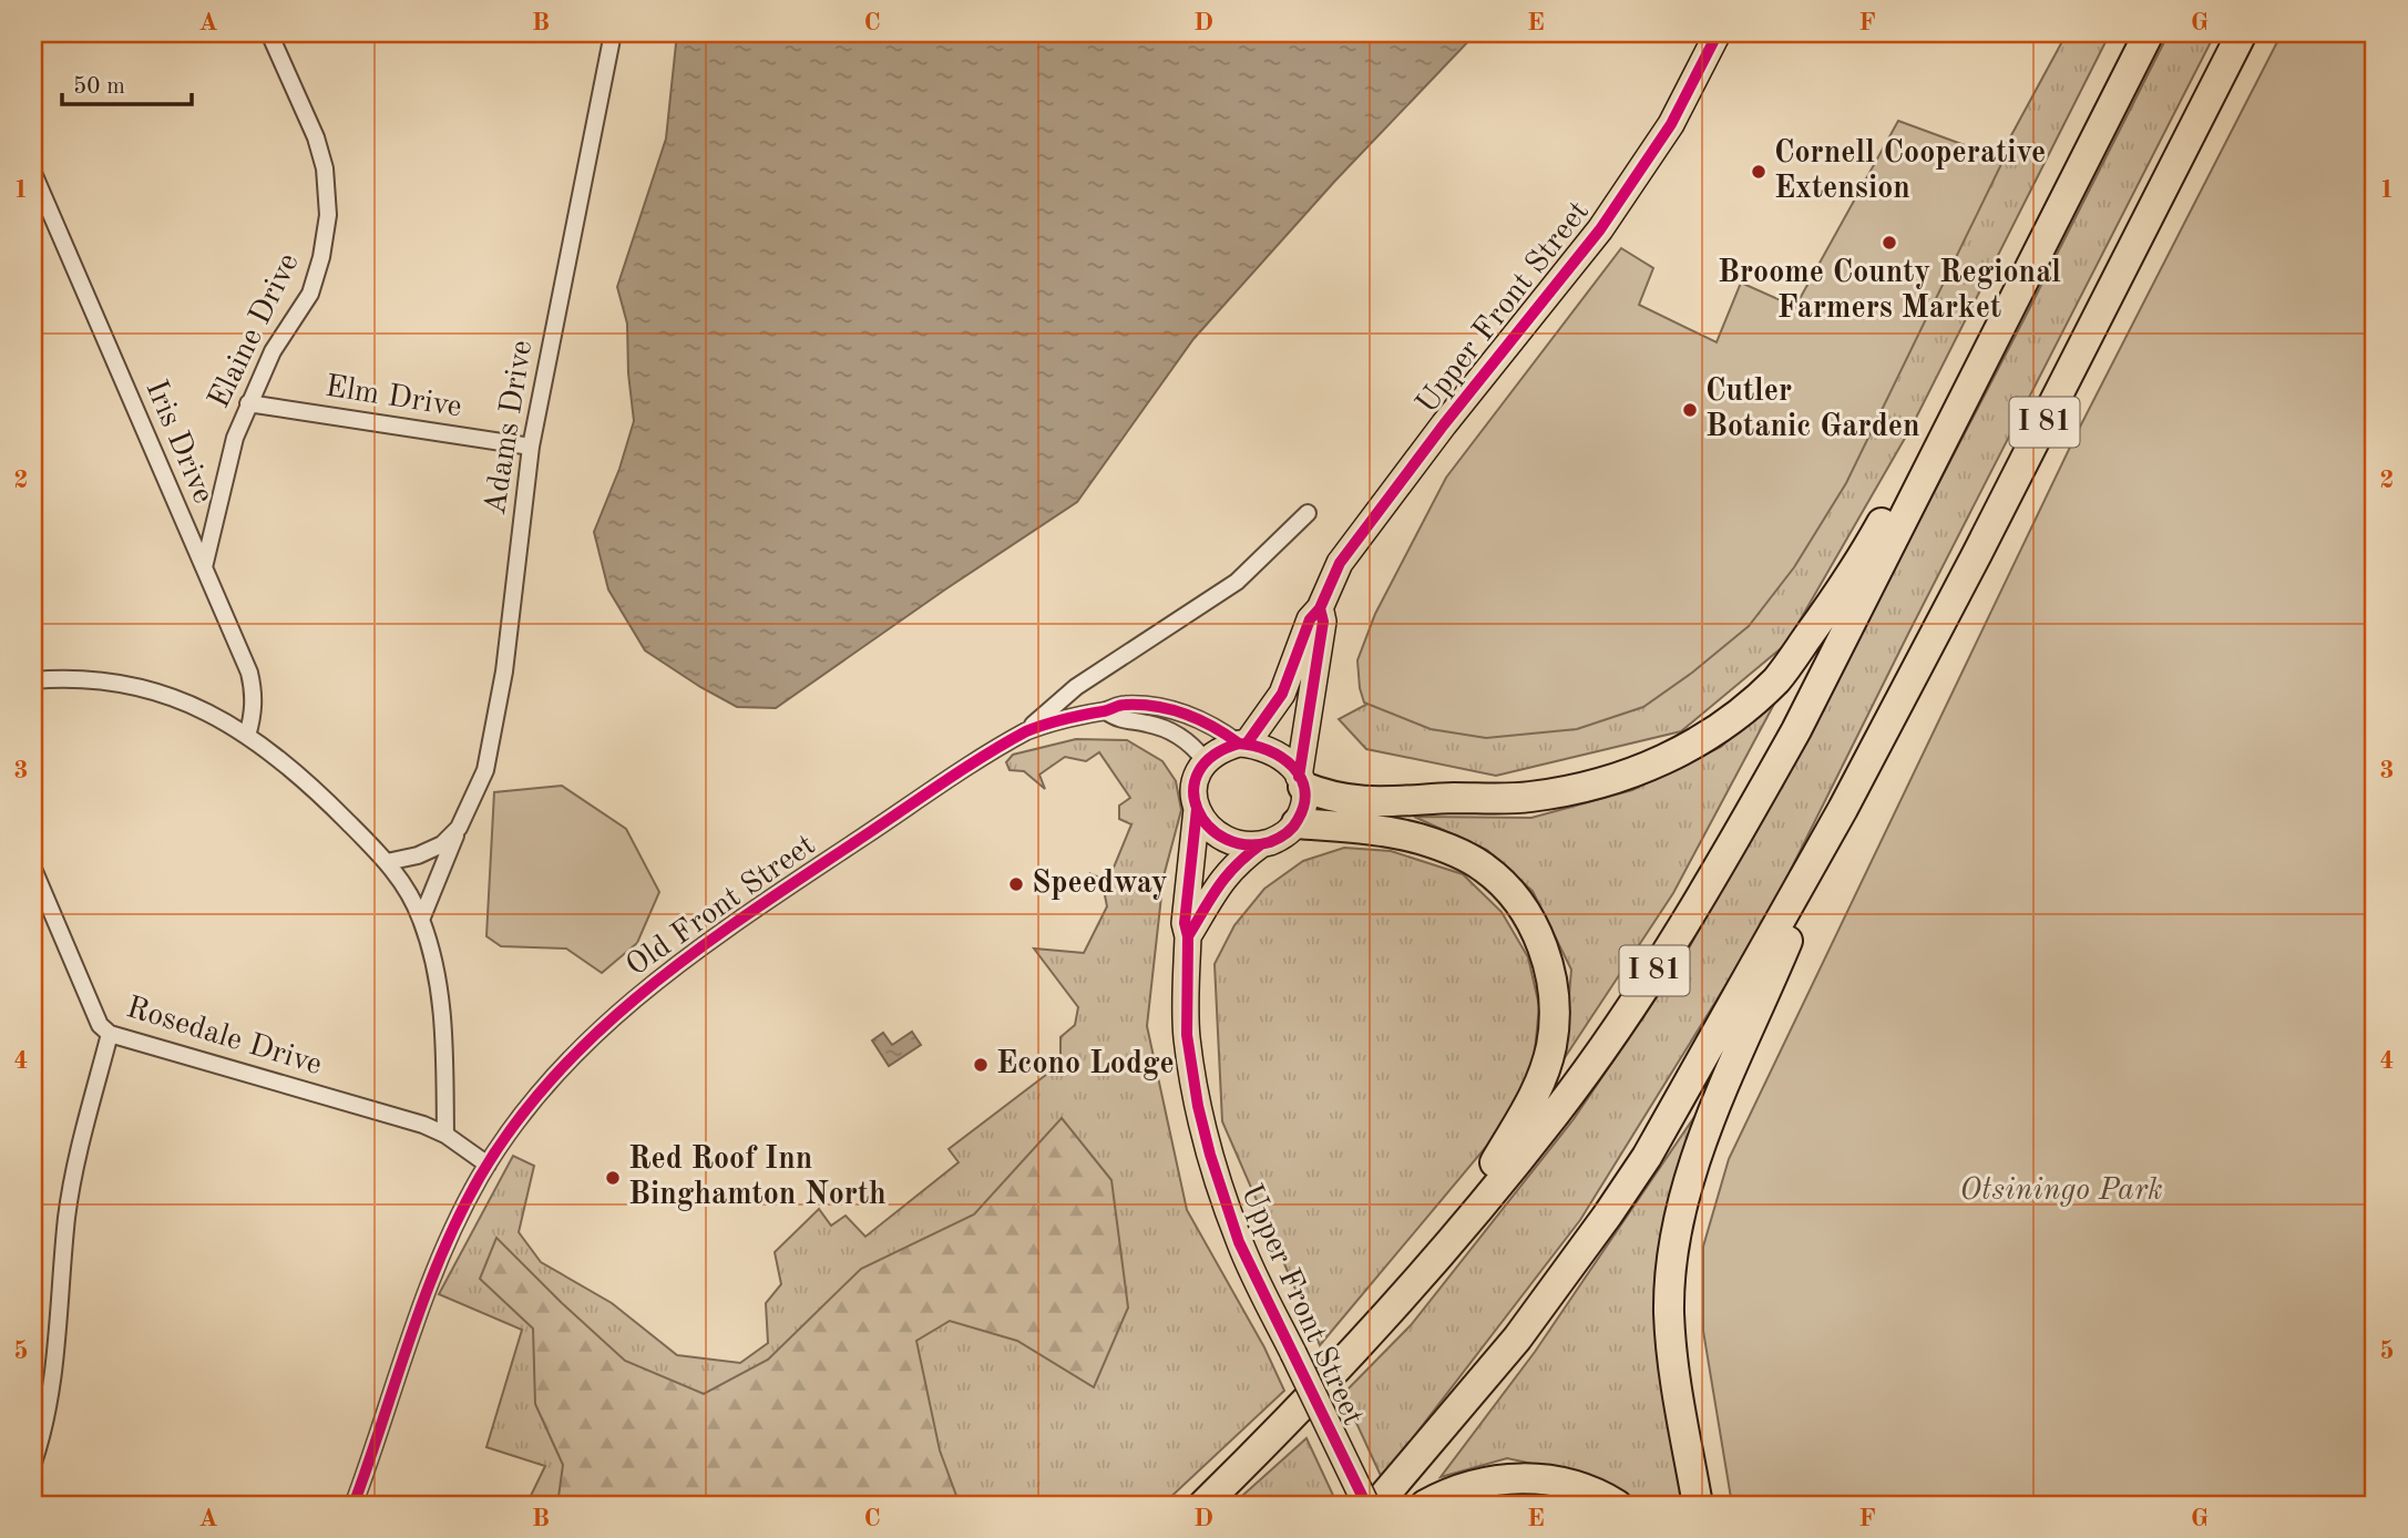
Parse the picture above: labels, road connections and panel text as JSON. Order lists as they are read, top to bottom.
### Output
{
  "streets": {
    "highway": ["I 81"],
    "main road": ["Upper Front Street"],
    "street": [
      "Elaine Drive",
      "Elm Drive",
      "Adams Drive",
      "Iris Drive",
      "Old Front Street",
      "Rosedale Drive"
    ]
  },
  "crossings": [
    ["Upper Front Street", "Old Front Street"],
    ["Elaine Drive", "Elm Drive"],
    ["Elaine Drive", "Iris Drive"],
    ["Elm Drive", "Adams Drive"],
    ["Old Front Street", "Rosedale Drive"]
  ],
  "parks": ["Otsiningo Park"],
  "places": [
    "Cornell Cooperative Extension",
    "Broome County Regional Farmers Market",
    "Cutler Botanic Garden",
    "Speedway",
    "Econo Lodge",
    "Red Roof Inn Binghamton North"
  ],
  "scale_bar": "50 m",
  "grid": {
    "columns": [
      "A",
      "B",
      "C",
      "D",
      "E",
      "F",
      "G"
    ],
    "rows": [
      "1",
      "2",
      "3",
      "4",
      "5"
    ]
  }
}
